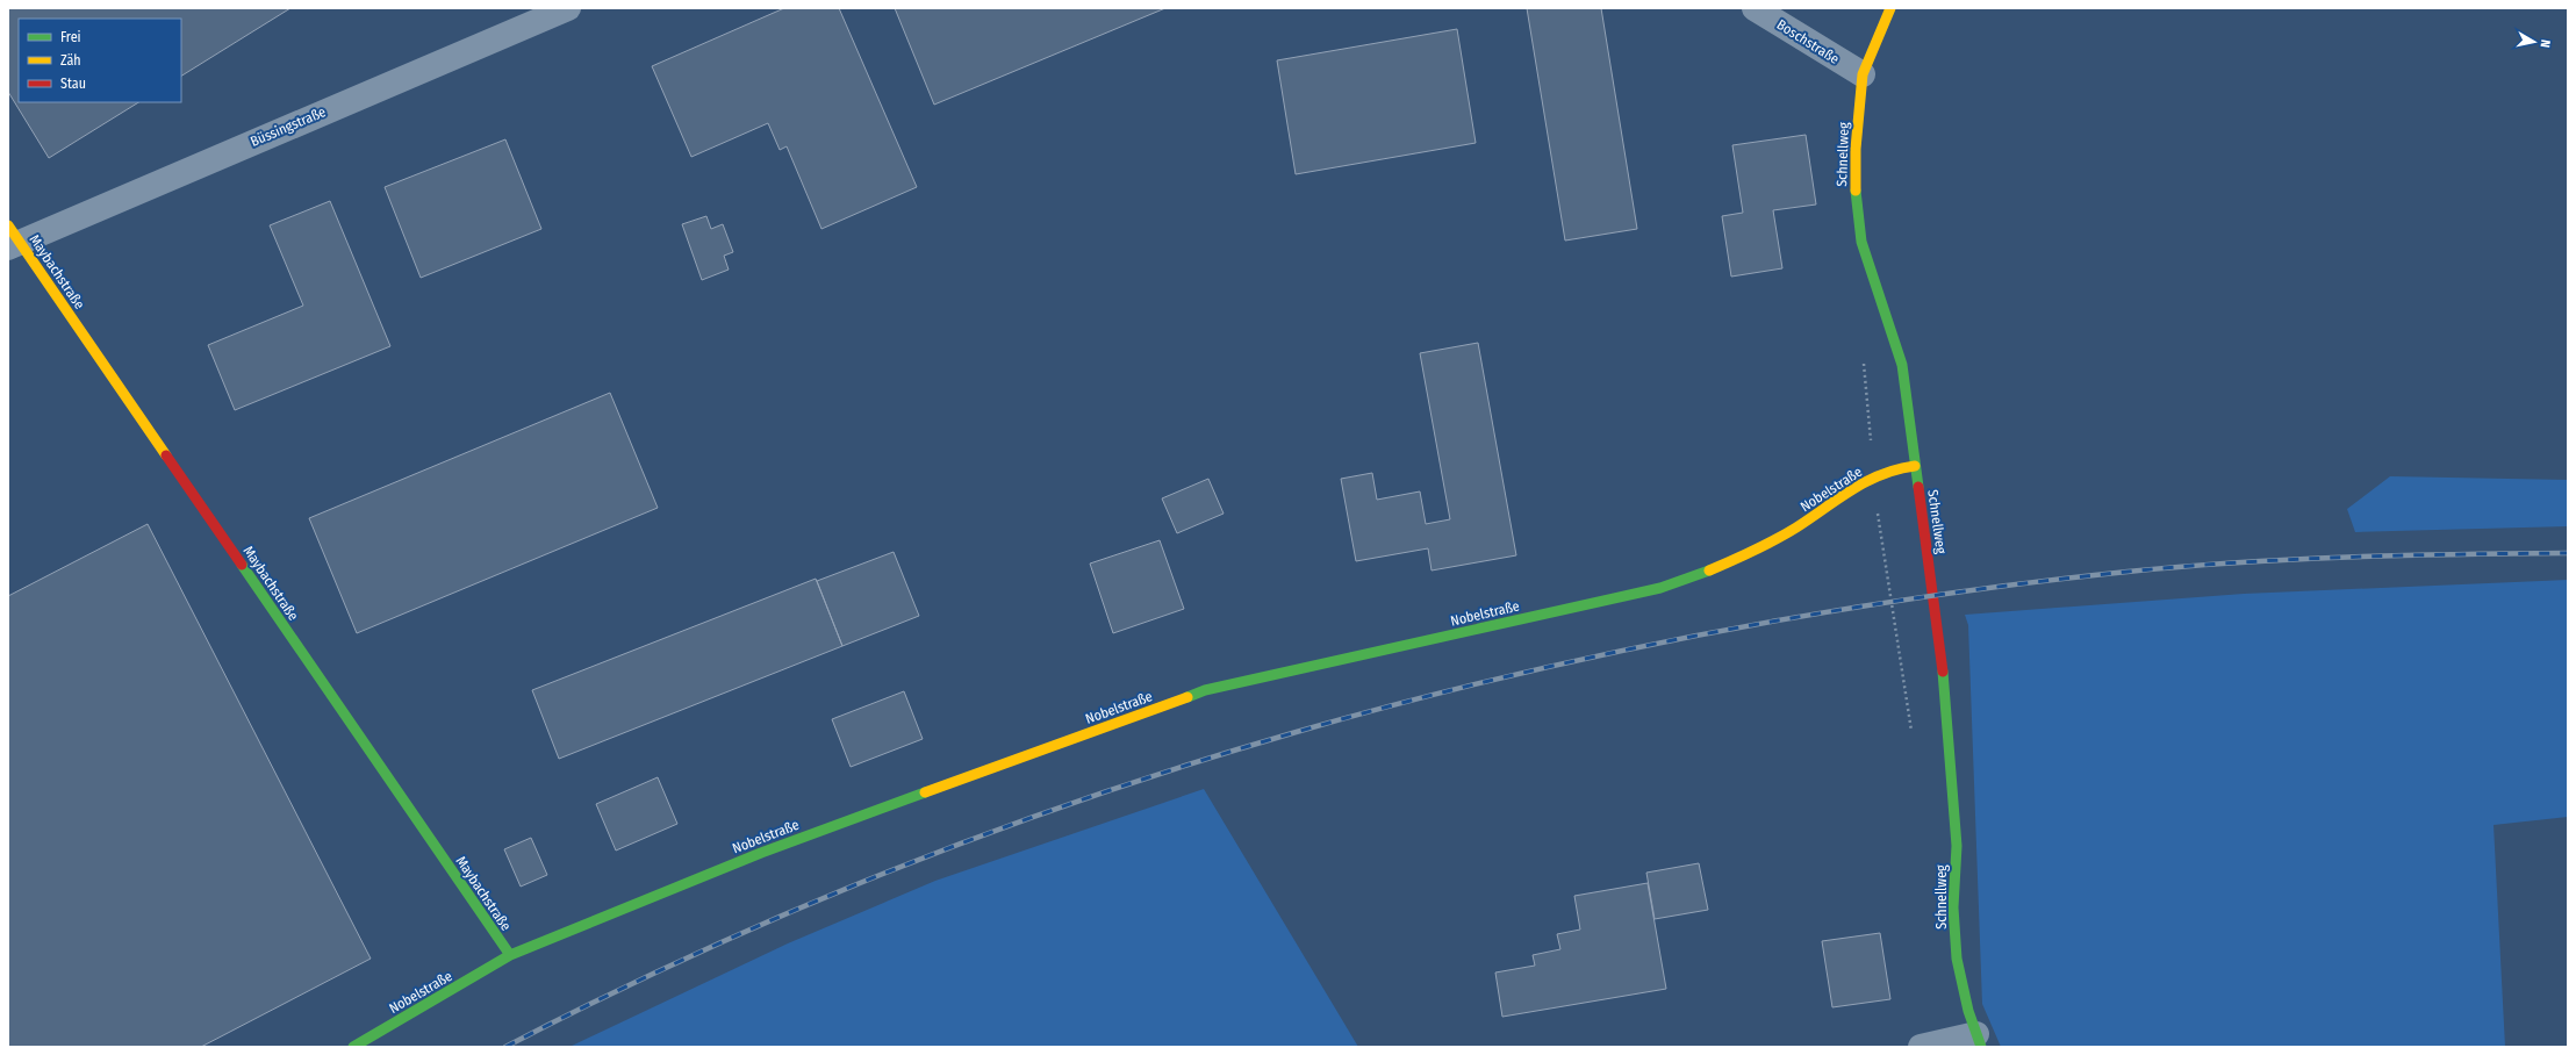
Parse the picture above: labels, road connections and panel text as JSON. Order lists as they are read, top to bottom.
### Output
{
  "streets": {
    "street": [
      "Boschstraße",
      "Büssingstraße",
      "Schnellweg",
      "Maybachstraße",
      "Nobelstraße"
    ]
  },
  "crossings": [
    ["Boschstraße", "Schnellweg"],
    ["Büssingstraße", "Maybachstraße"],
    ["Schnellweg", "Nobelstraße"],
    ["Maybachstraße", "Nobelstraße"]
  ],
  "legend": ["Frei", "Zäh", "Stau"],
  "north": "right"
}
